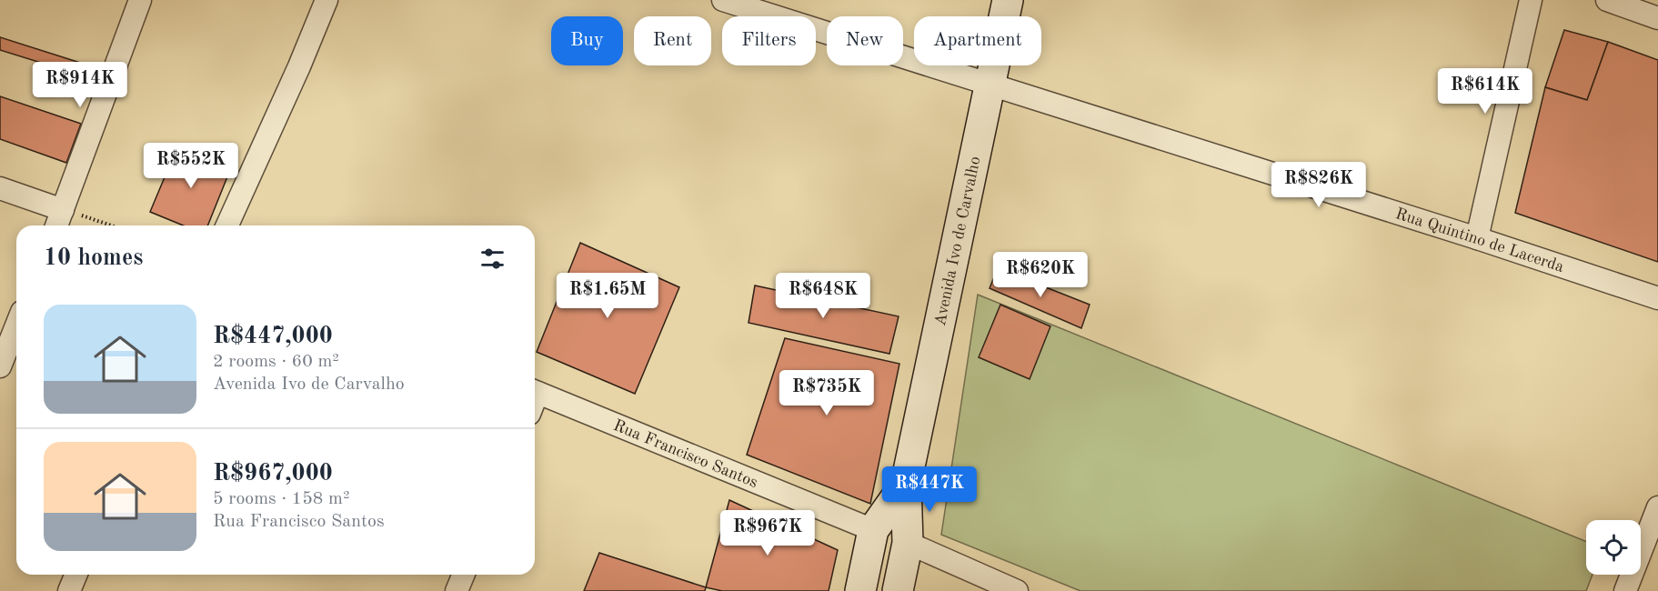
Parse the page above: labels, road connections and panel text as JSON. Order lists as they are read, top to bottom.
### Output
{
  "streets": {
    "street": ["Rua Quintino de Lacerda", "Avenida Ivo de Carvalho", "Rua Francisco Santos"]
  },
  "crossings": [
    ["Rua Quintino de Lacerda", "Avenida Ivo de Carvalho"],
    ["Avenida Ivo de Carvalho", "Rua Francisco Santos"]
  ],
  "page": {
    "chip": [
      "Buy",
      "Rent",
      "Filters",
      "New",
      "Apartment"
    ],
    "price": [
      "R$914K",
      "R$614K",
      "R$552K",
      "R$826K",
      "R$620K",
      "R$1.65M",
      "R$648K",
      "R$735K",
      "R$447K",
      "R$967K"
    ],
    "heading": "10 homes",
    "list": [
      {
        "name": "R$447,000",
        "note": "2 rooms · 60 m² · Avenida Ivo de Carvalho"
      },
      {
        "name": "R$967,000",
        "note": "5 rooms · 158 m² · Rua Francisco Santos"
      }
    ]
  }
}
